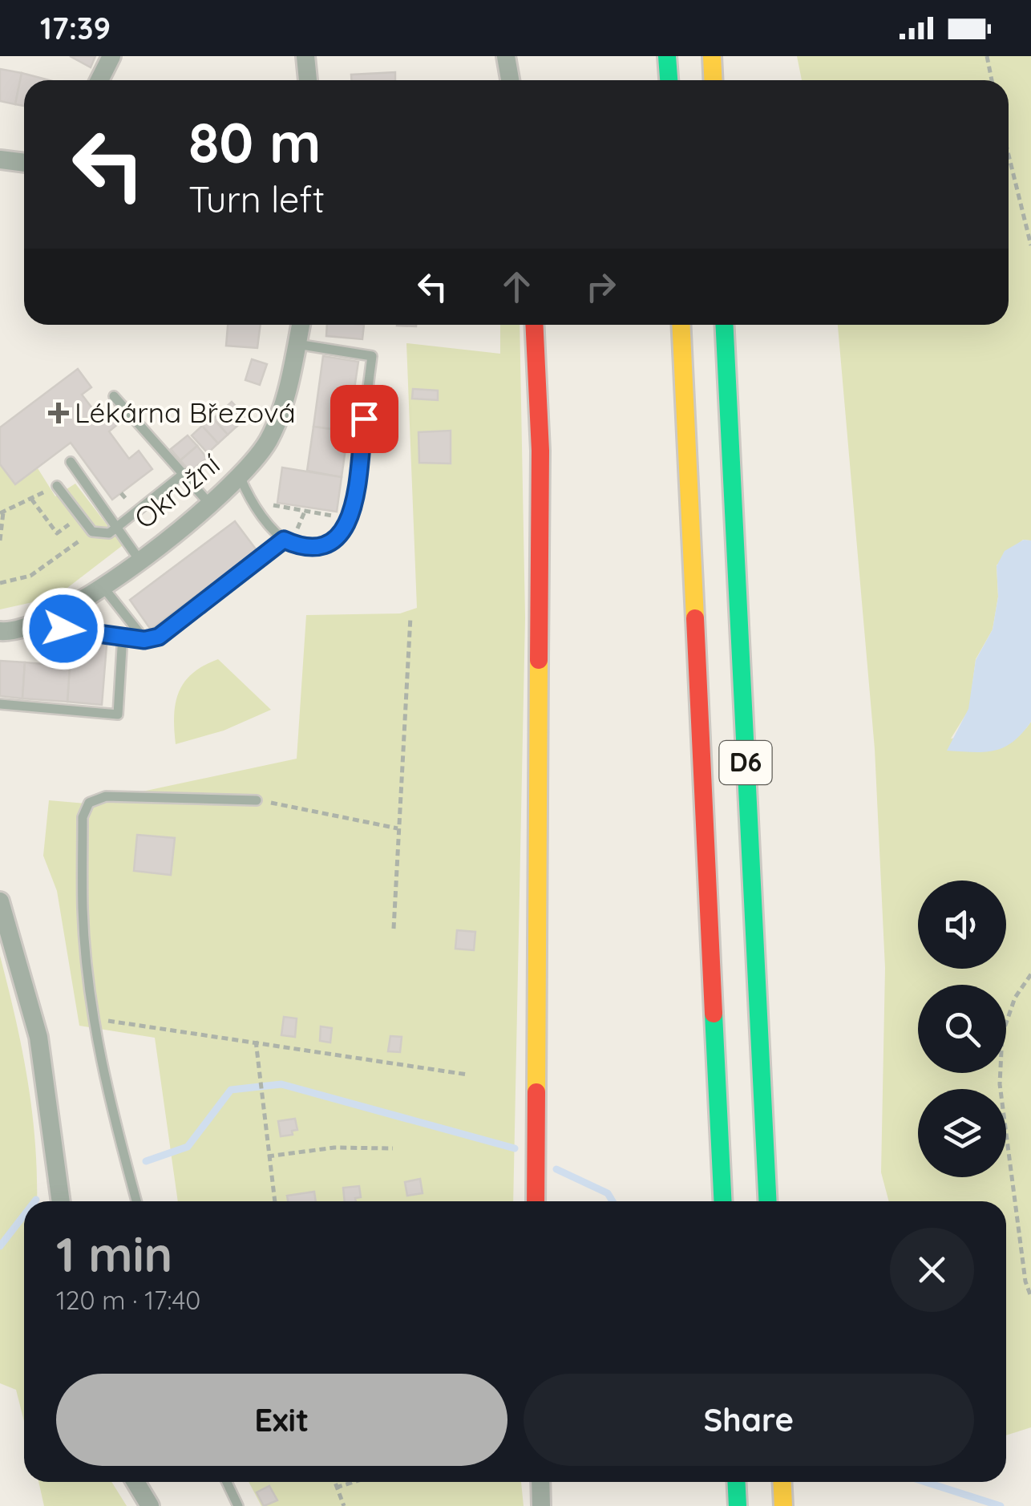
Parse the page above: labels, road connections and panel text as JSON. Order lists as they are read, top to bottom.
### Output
{
  "streets": {
    "main road": ["D6"],
    "street": ["Okružní"]
  },
  "places": {
    "health": ["Lékárna Březová"]
  },
  "page": {
    "status": "17:39",
    "turn": ["80 m", "Turn left"],
    "heading": ["1 min", "120 m · 17:40"],
    "buttons": ["Exit", "Share"]
  }
}
